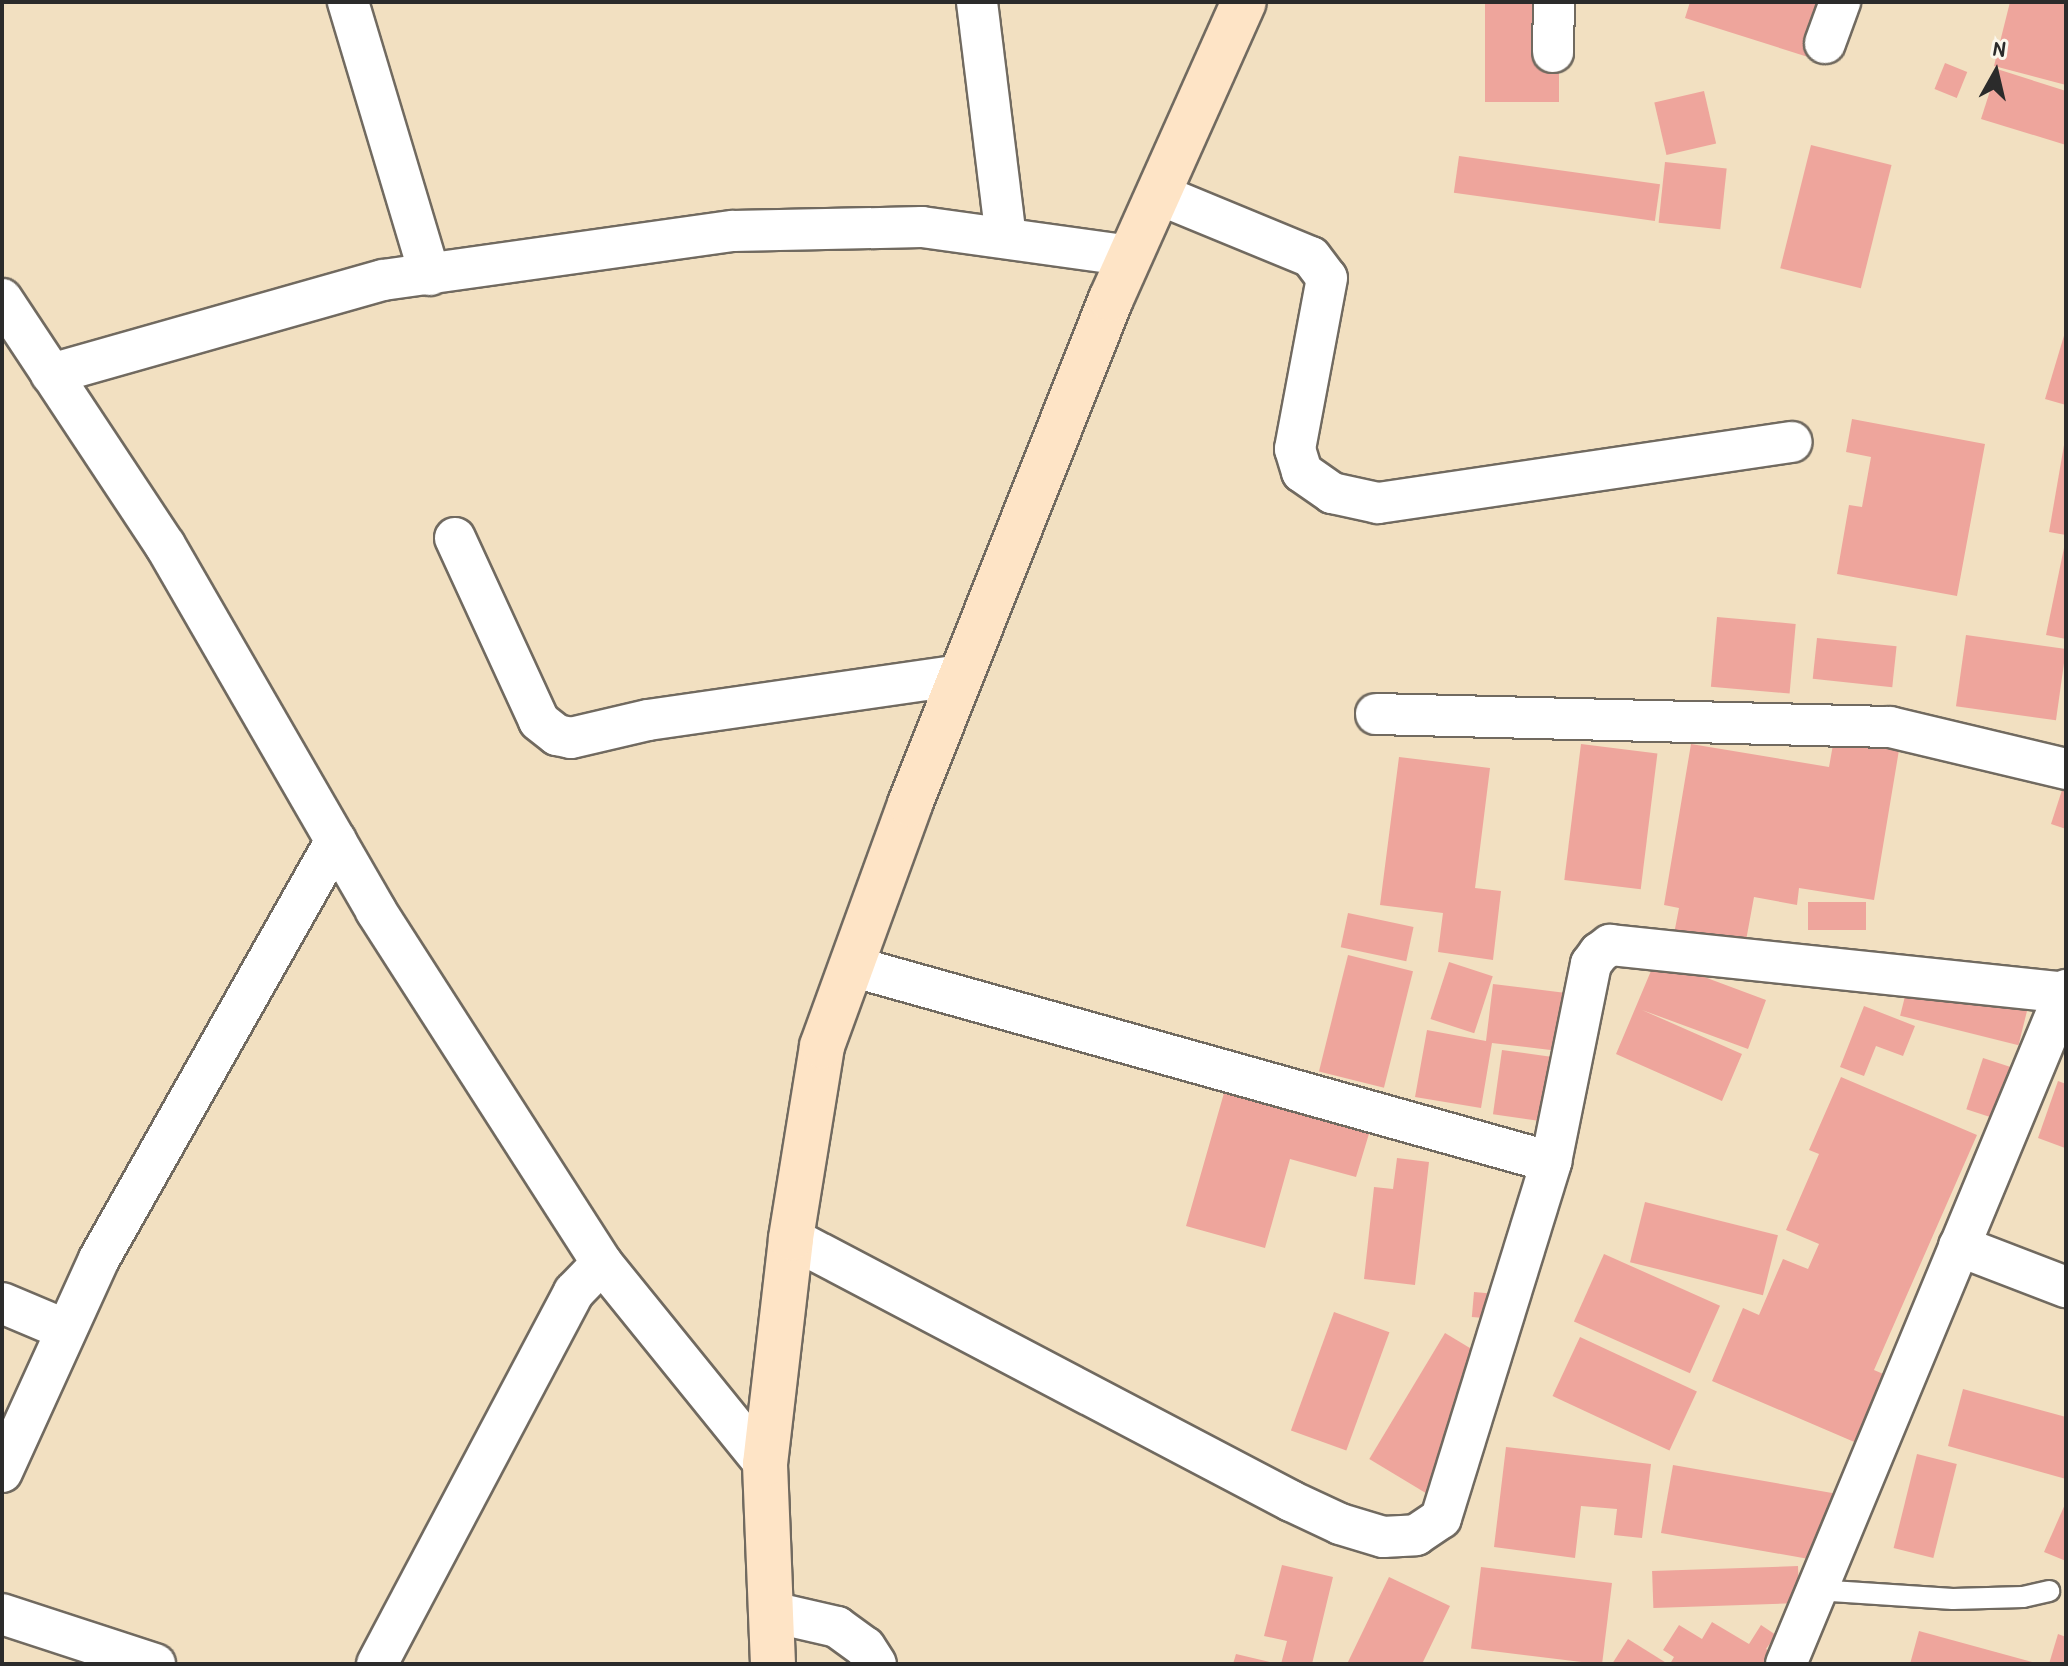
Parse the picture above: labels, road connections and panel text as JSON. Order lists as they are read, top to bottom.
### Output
{
  "north": "top"
}
